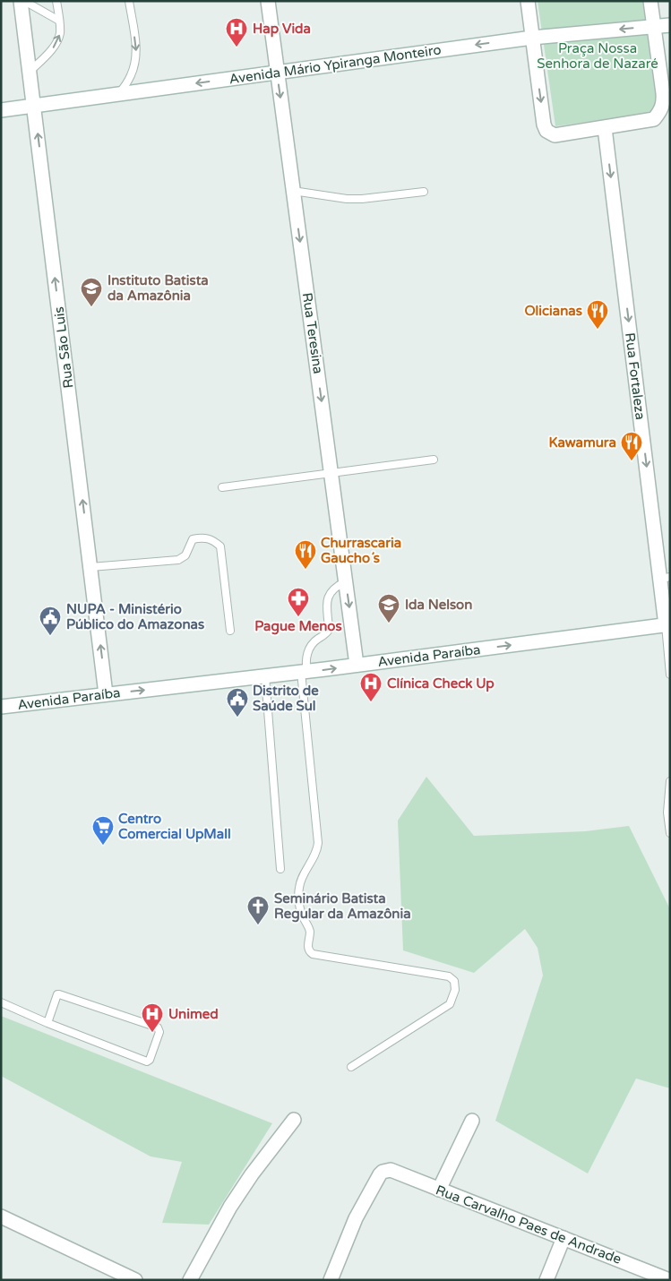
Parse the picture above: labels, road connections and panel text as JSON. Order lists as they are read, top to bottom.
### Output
{
  "streets": {
    "street": [
      "Avenida Mário Ypiranga Monteiro",
      "Rua Teresina",
      "Rua São Luis",
      "Rua Fortaleza",
      "Avenida Paraíba",
      "Rua Carvalho Paes de Andrade"
    ]
  },
  "crossings": [
    ["Avenida Mário Ypiranga Monteiro", "Rua Teresina"],
    ["Avenida Mário Ypiranga Monteiro", "Rua São Luis"],
    ["Rua Teresina", "Avenida Paraíba"],
    ["Rua São Luis", "Avenida Paraíba"],
    ["Rua Fortaleza", "Avenida Paraíba"]
  ],
  "one_way": [
    "Avenida Mário Ypiranga Monteiro",
    "Rua Teresina",
    "Rua São Luis",
    "Rua Fortaleza",
    "Avenida Paraíba"
  ],
  "parks": ["Praça Nossa Senhora de Nazaré"],
  "places": {
    "hospital": ["Hap Vida", "Clínica Check Up", "Unimed"],
    "school or university": ["Instituto Batista da Amazônia", "Ida Nelson"],
    "restaurant": ["Olicianas", "Kawamura", "Churrascaria Gaucho´s"],
    "pharmacy": ["Pague Menos"],
    "public building": ["NUPA - Ministério Público do Amazonas", "Distrito de Saúde Sul"],
    "supermarket": ["Centro Comercial UpMall"],
    "church": ["Seminário Batista Regular da Amazônia"]
  }
}
